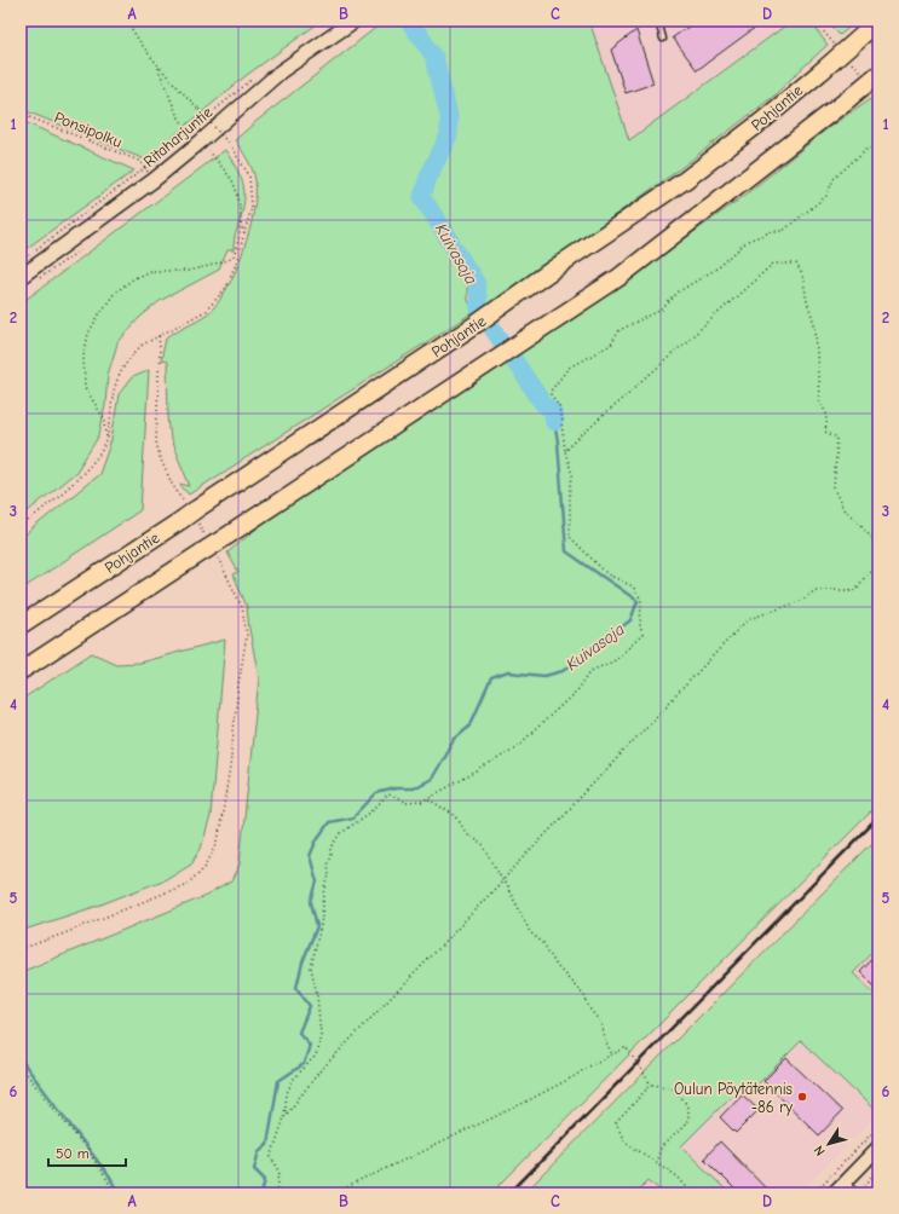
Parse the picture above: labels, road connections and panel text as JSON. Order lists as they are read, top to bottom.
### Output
{
  "streets": {
    "highway": ["Pohjantie"],
    "street": ["Ritaharjuntie"],
    "path": ["Ponsipolku"]
  },
  "water": ["Kuivasoja"],
  "places": ["Oulun Pöytätennis -86 ry"],
  "scale_bar": "50 m",
  "north": "bottom left",
  "grid": {
    "columns": [
      "A",
      "B",
      "C",
      "D"
    ],
    "rows": [
      "1",
      "2",
      "3",
      "4",
      "5",
      "6"
    ]
  }
}
